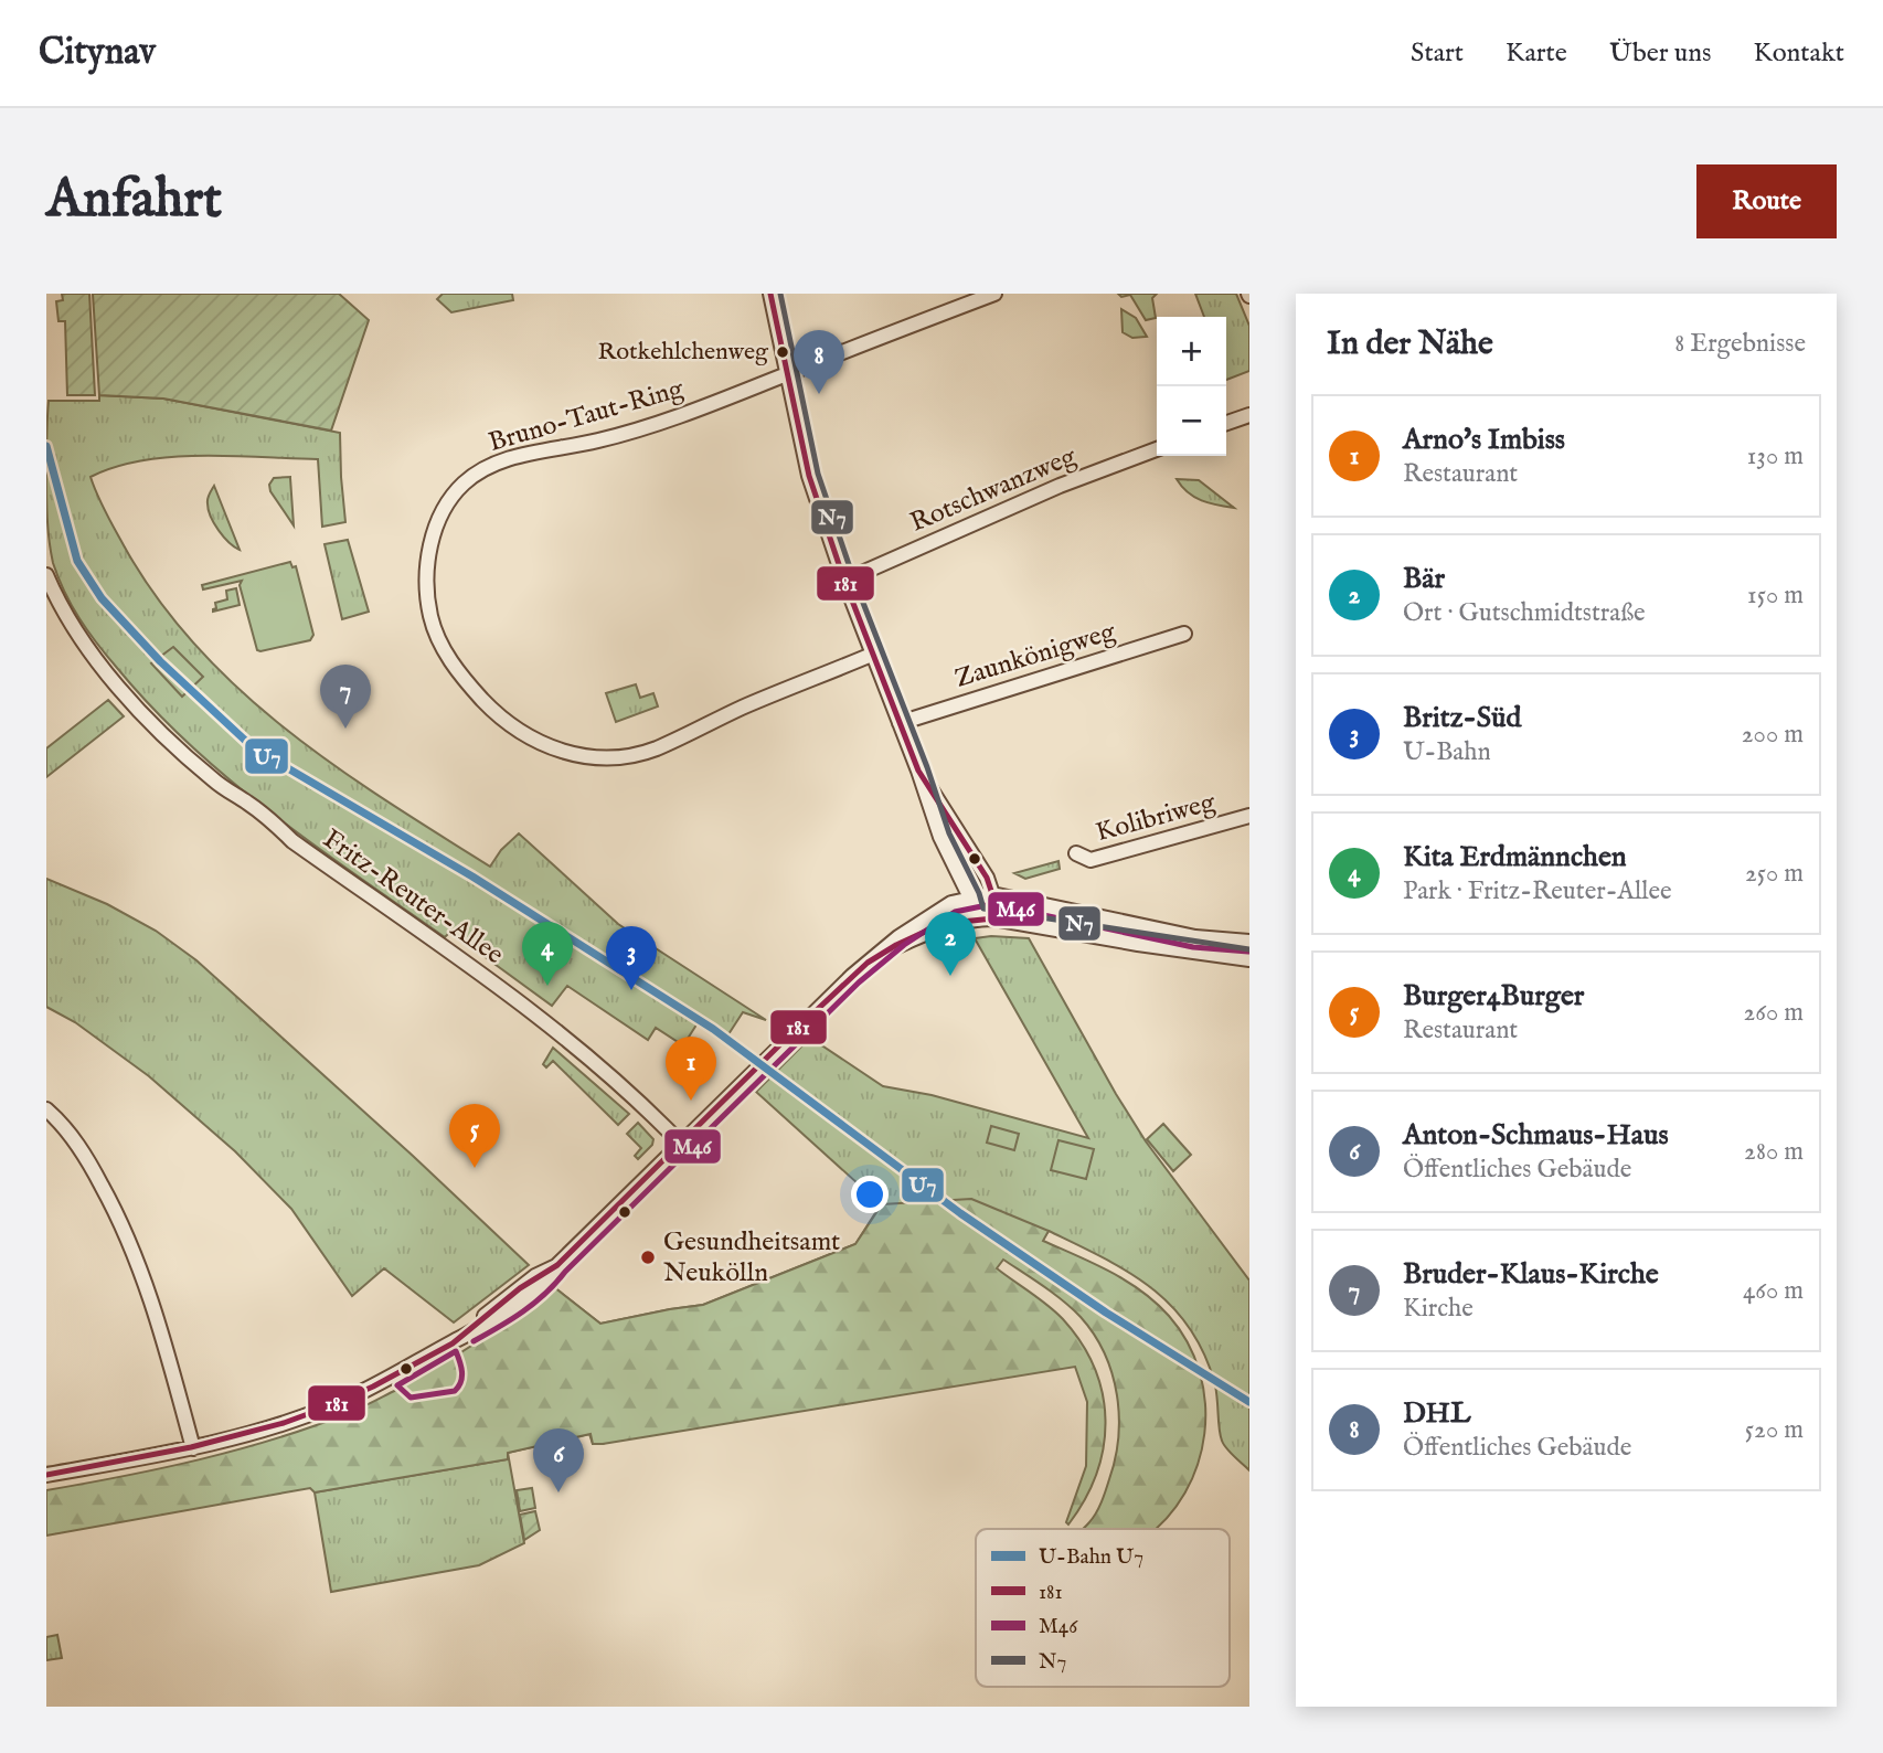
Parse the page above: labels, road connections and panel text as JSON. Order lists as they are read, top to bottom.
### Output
{
  "streets": {
    "street": [
      "Bruno-Taut-Ring",
      "Rotschwanzweg",
      "Zaunkönigweg",
      "Kolibriweg",
      "Fritz-Reuter-Allee"
    ]
  },
  "places": ["Rotkehlchenweg", "Gesundheitsamt Neukölln"],
  "lines": [
    "transit line 181",
    "transit line N7",
    "metro line U7",
    "transit line M46"
  ],
  "legend": [
    "U-Bahn U7",
    "181",
    "M46",
    "N7"
  ],
  "page": {
    "header": "Citynav",
    "nav": [
      "Start",
      "Karte",
      "Über uns",
      "Kontakt"
    ],
    "buttons": "Route",
    "title": "Anfahrt",
    "heading": ["In der Nähe", "8 Ergebnisse"],
    "map_buttons": ["+", "−"],
    "pins": [
      "8",
      "7",
      "2",
      "4",
      "3",
      "1",
      "5",
      "6"
    ],
    "list": [
      {
        "mark": "1",
        "name": "Arno's Imbiss",
        "note": "Restaurant",
        "value": "130 m"
      },
      {
        "mark": "2",
        "name": "Bär",
        "note": "Ort · Gutschmidtstraße",
        "value": "150 m"
      },
      {
        "mark": "3",
        "name": "Britz-Süd",
        "note": "U-Bahn",
        "value": "200 m"
      },
      {
        "mark": "4",
        "name": "Kita Erdmännchen",
        "note": "Park · Fritz-Reuter-Allee",
        "value": "250 m"
      },
      {
        "mark": "5",
        "name": "Burger4Burger",
        "note": "Restaurant",
        "value": "260 m"
      },
      {
        "mark": "6",
        "name": "Anton-Schmaus-Haus",
        "note": "Öffentliches Gebäude",
        "value": "280 m"
      },
      {
        "mark": "7",
        "name": "Bruder-Klaus-Kirche",
        "note": "Kirche",
        "value": "460 m"
      },
      {
        "mark": "8",
        "name": "DHL",
        "note": "Öffentliches Gebäude",
        "value": "520 m"
      }
    ]
  }
}
